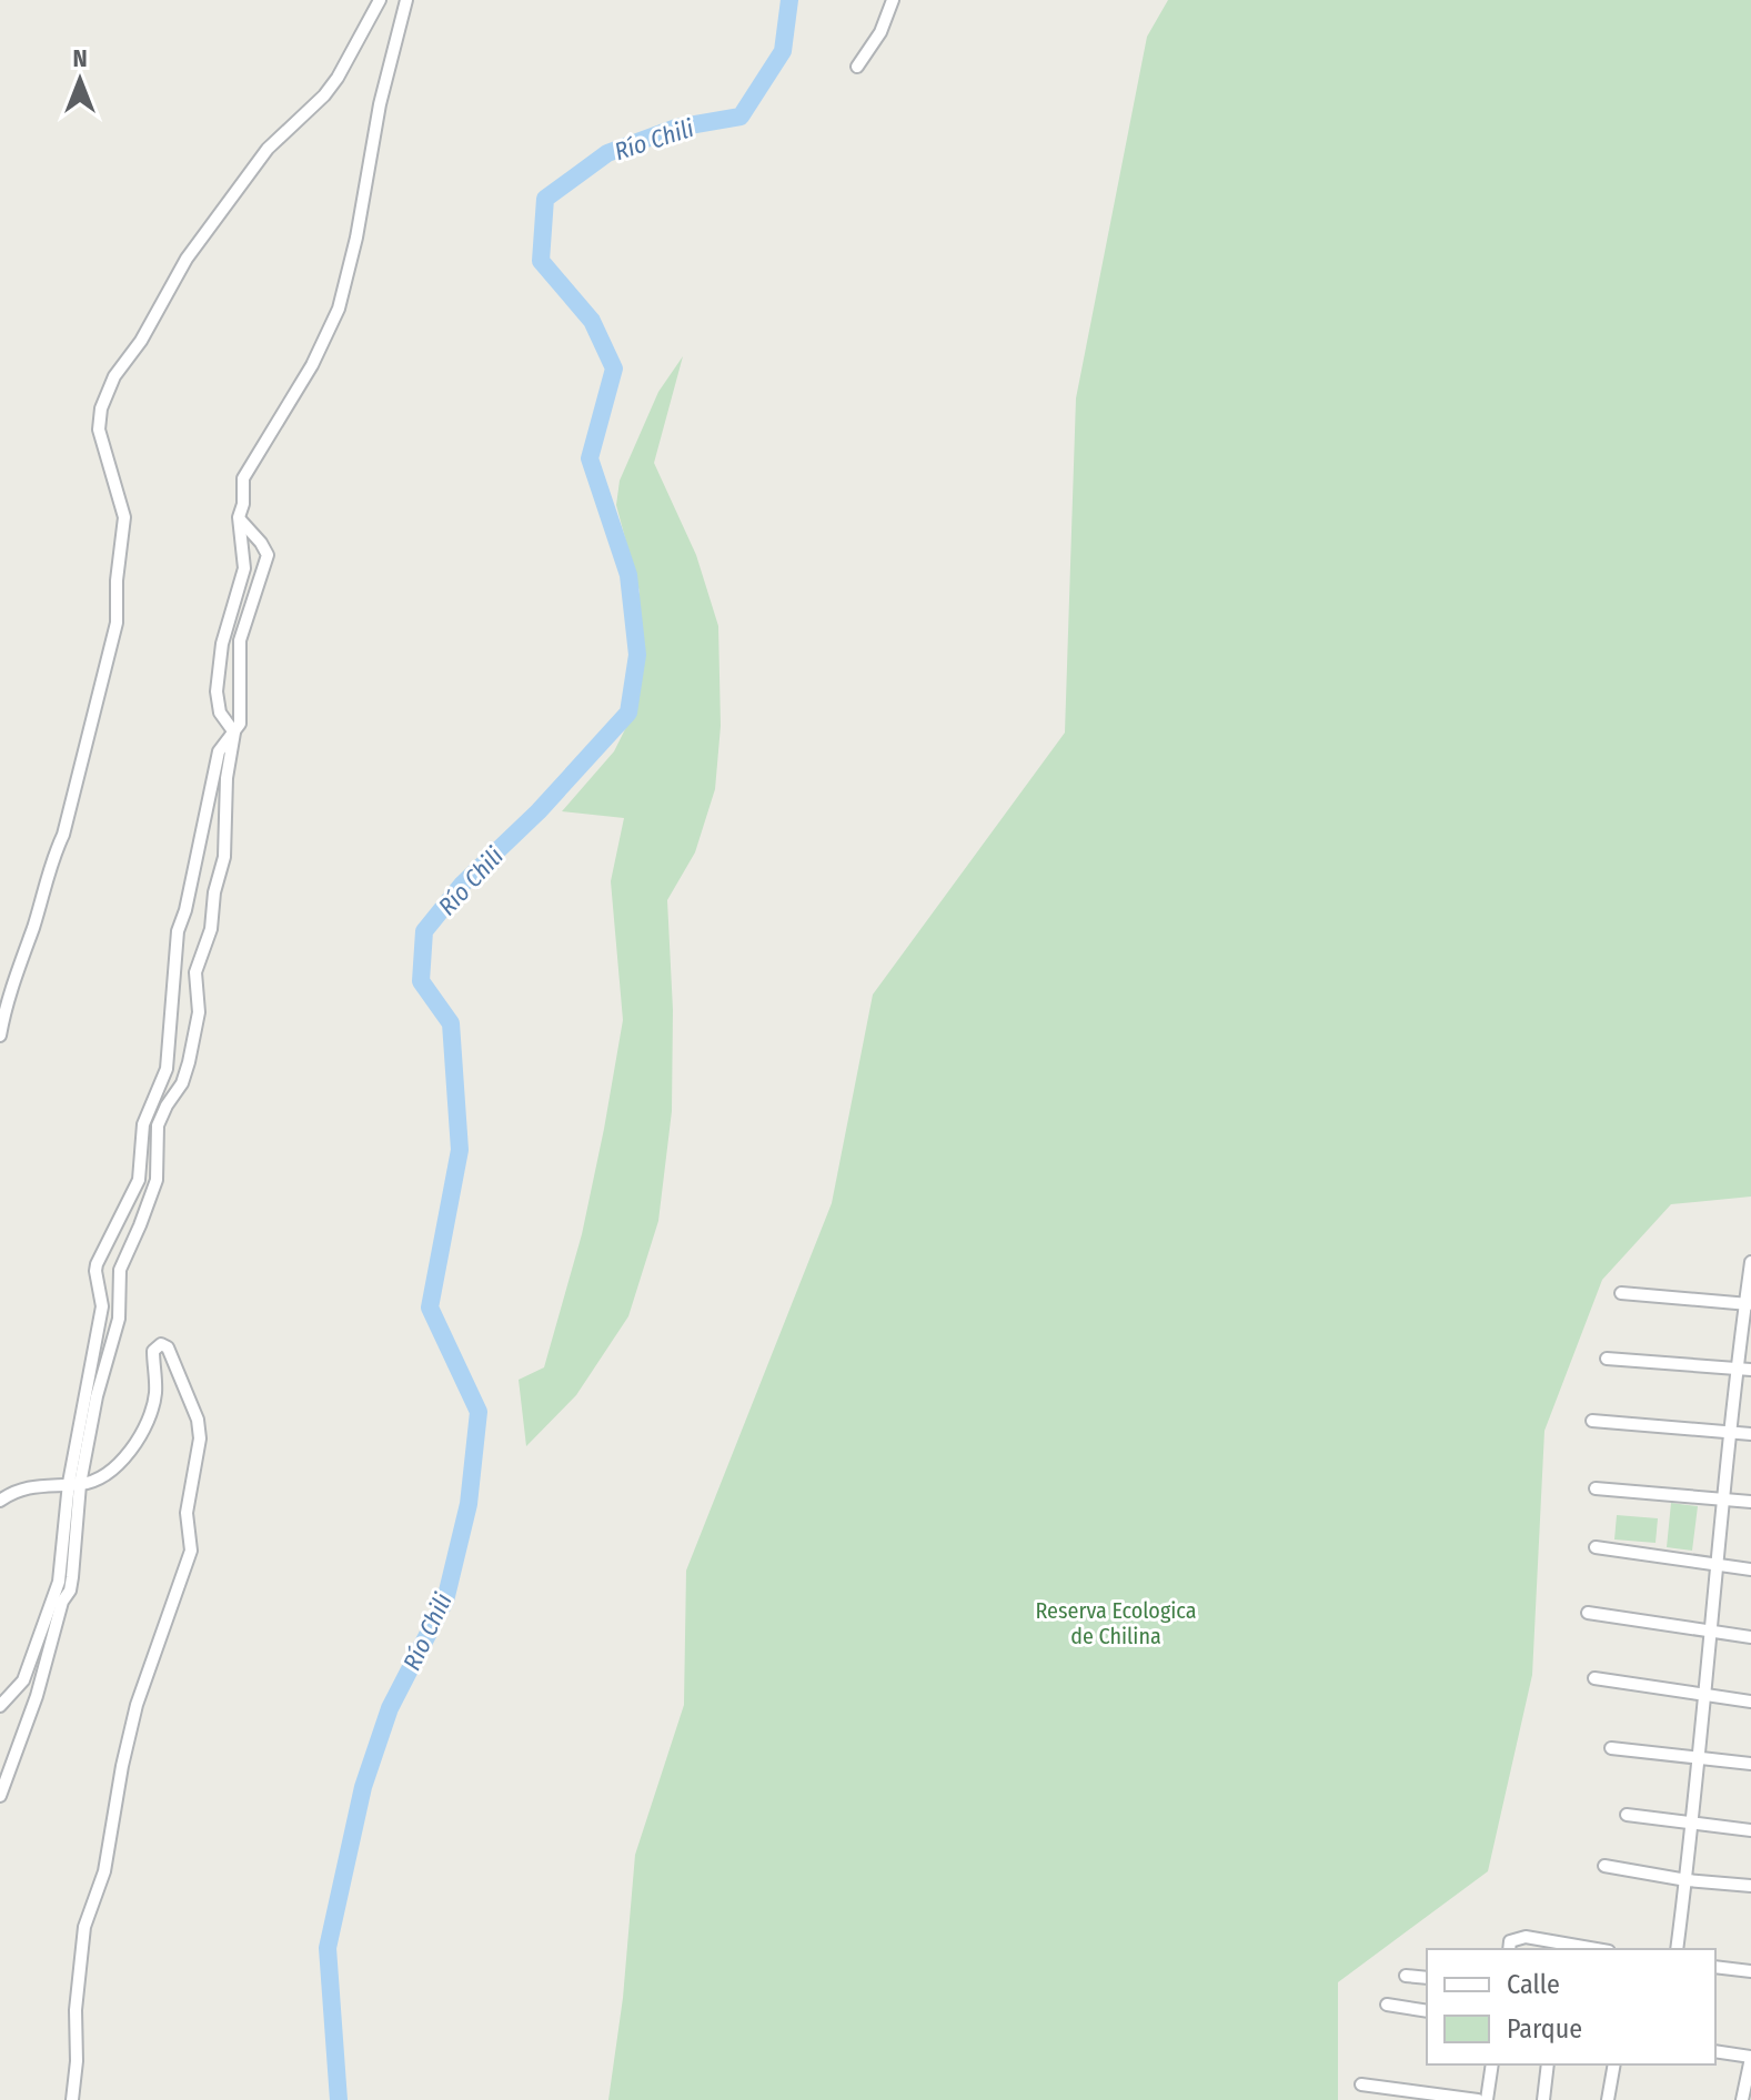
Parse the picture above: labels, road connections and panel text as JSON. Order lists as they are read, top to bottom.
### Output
{
  "water": ["Río Chili"],
  "parks": ["Reserva Ecologica de Chilina"],
  "legend": ["Calle", "Parque"],
  "north": "top"
}
